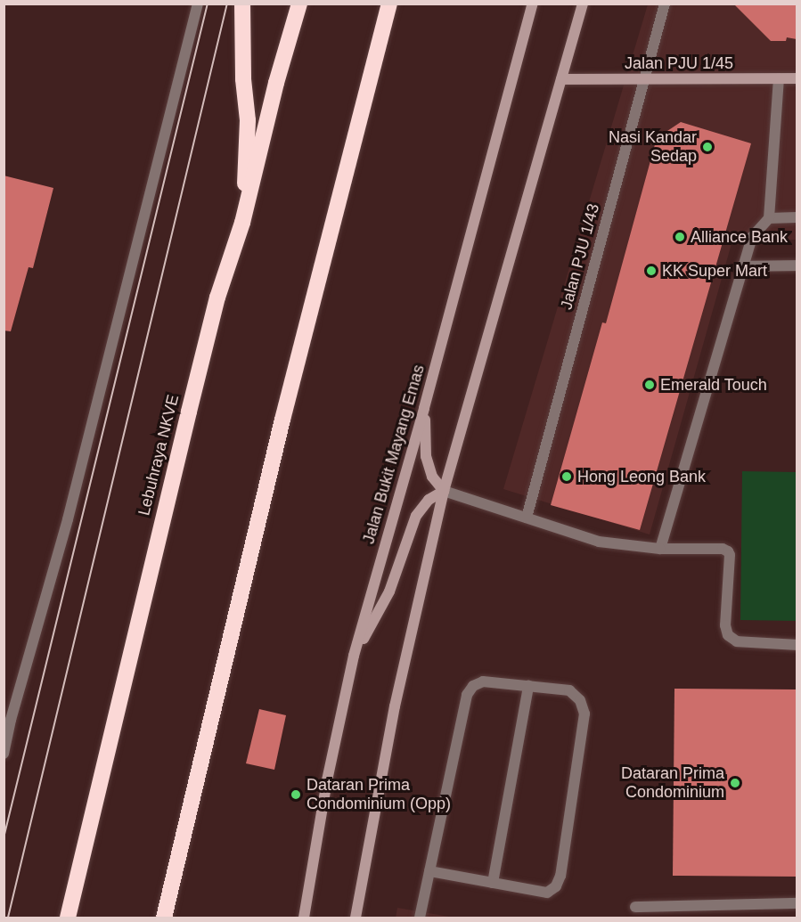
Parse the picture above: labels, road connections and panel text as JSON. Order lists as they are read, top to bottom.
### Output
{
  "streets": {
    "highway": ["Lebuhraya NKVE"],
    "main road": ["Jalan PJU 1/45", "Jalan Bukit Mayang Emas"],
    "street": ["Jalan PJU 1/43"]
  },
  "crossings": [
    ["Jalan PJU 1/45", "Jalan PJU 1/43"]
  ],
  "places": [
    "Nasi Kandar Sedap",
    "Alliance Bank",
    "KK Super Mart",
    "Emerald Touch",
    "Hong Leong Bank",
    "Dataran Prima Condominium",
    "Dataran Prima Condominium (Opp)"
  ]
}
